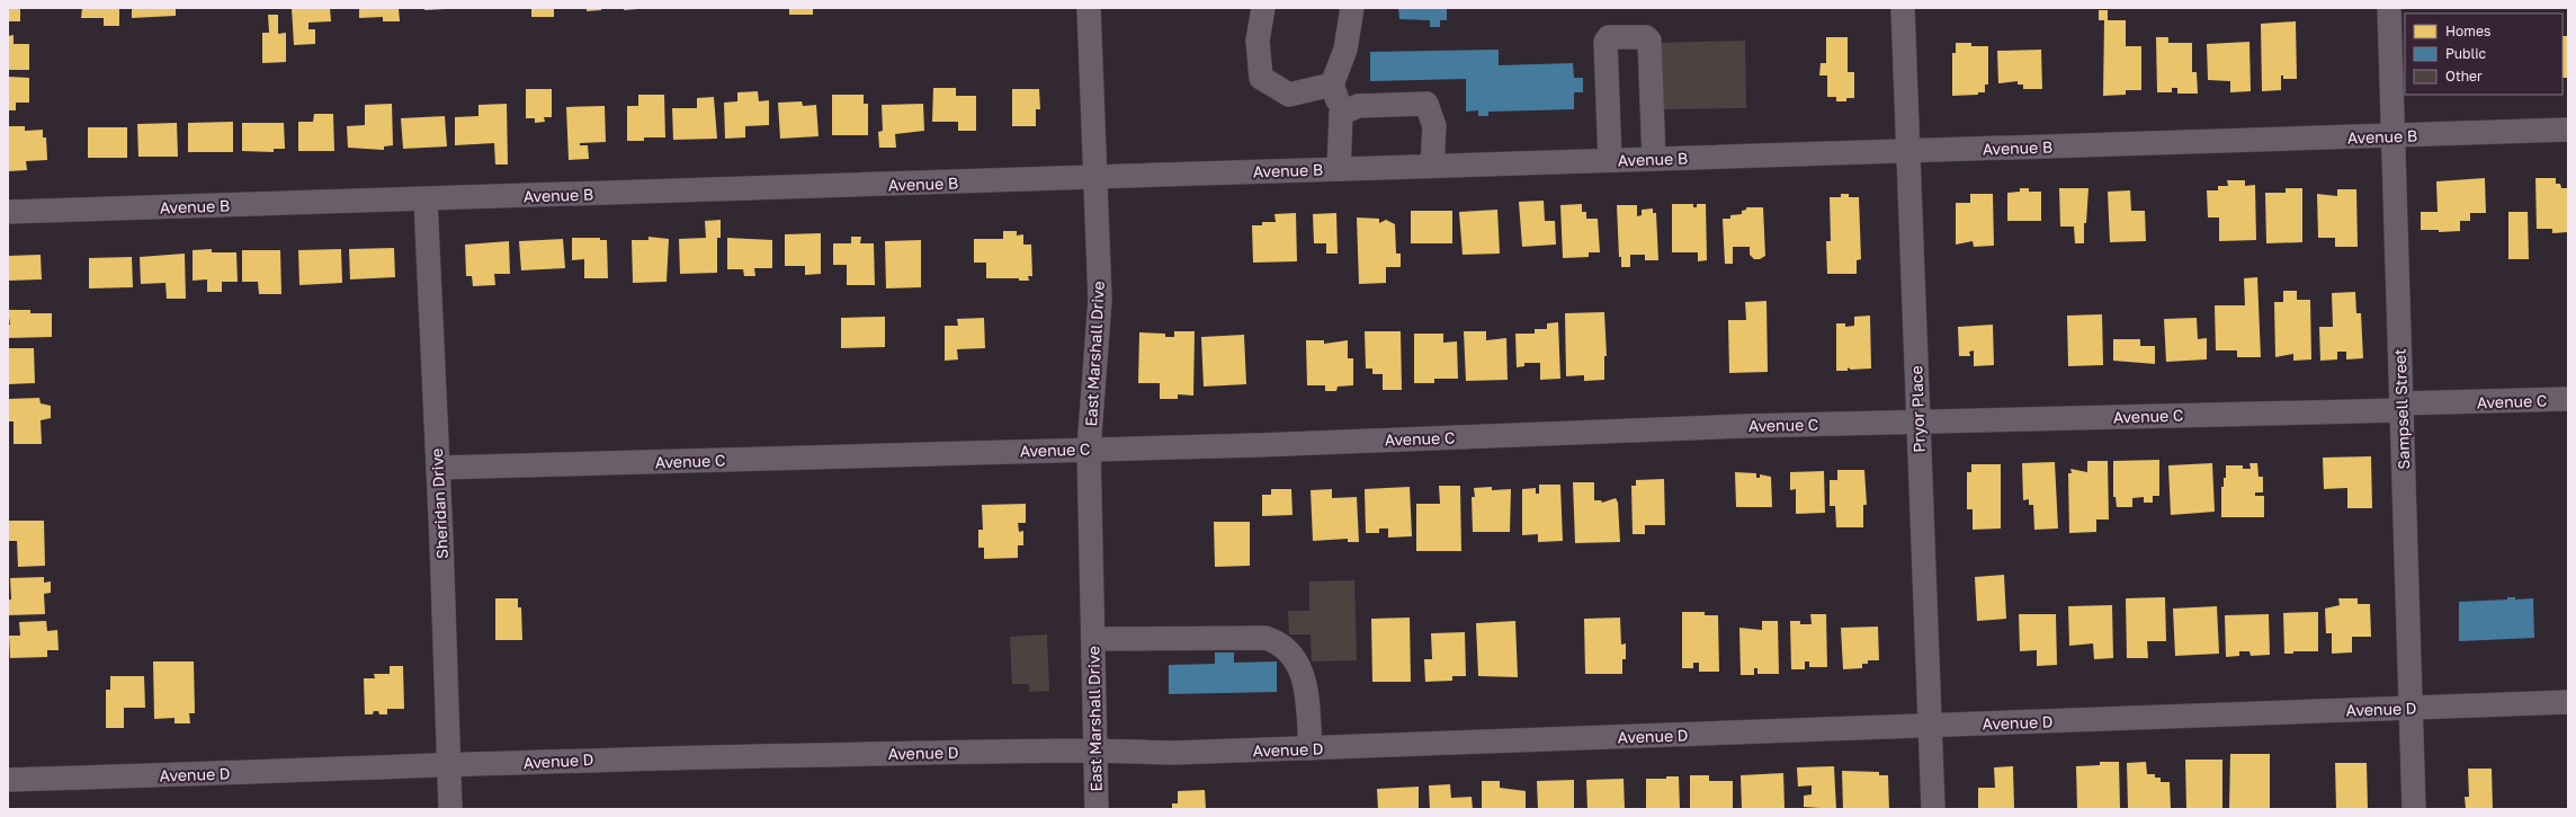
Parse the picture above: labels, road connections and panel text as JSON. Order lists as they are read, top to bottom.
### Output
{
  "streets": {
    "street": [
      "Avenue B",
      "East Marshall Drive",
      "Avenue C",
      "Pryor Place",
      "Sampsell Street",
      "Sheridan Drive",
      "Avenue D"
    ]
  },
  "crossings": [
    ["Avenue B", "East Marshall Drive"],
    ["Avenue B", "Pryor Place"],
    ["Avenue B", "Sampsell Street"],
    ["Avenue B", "Sheridan Drive"],
    ["East Marshall Drive", "Avenue C"],
    ["East Marshall Drive", "Avenue D"],
    ["Avenue C", "Pryor Place"],
    ["Avenue C", "Sampsell Street"],
    ["Avenue C", "Sheridan Drive"],
    ["Pryor Place", "Avenue D"],
    ["Sampsell Street", "Avenue D"],
    ["Sheridan Drive", "Avenue D"]
  ],
  "legend": ["Homes", "Public", "Other"]
}
